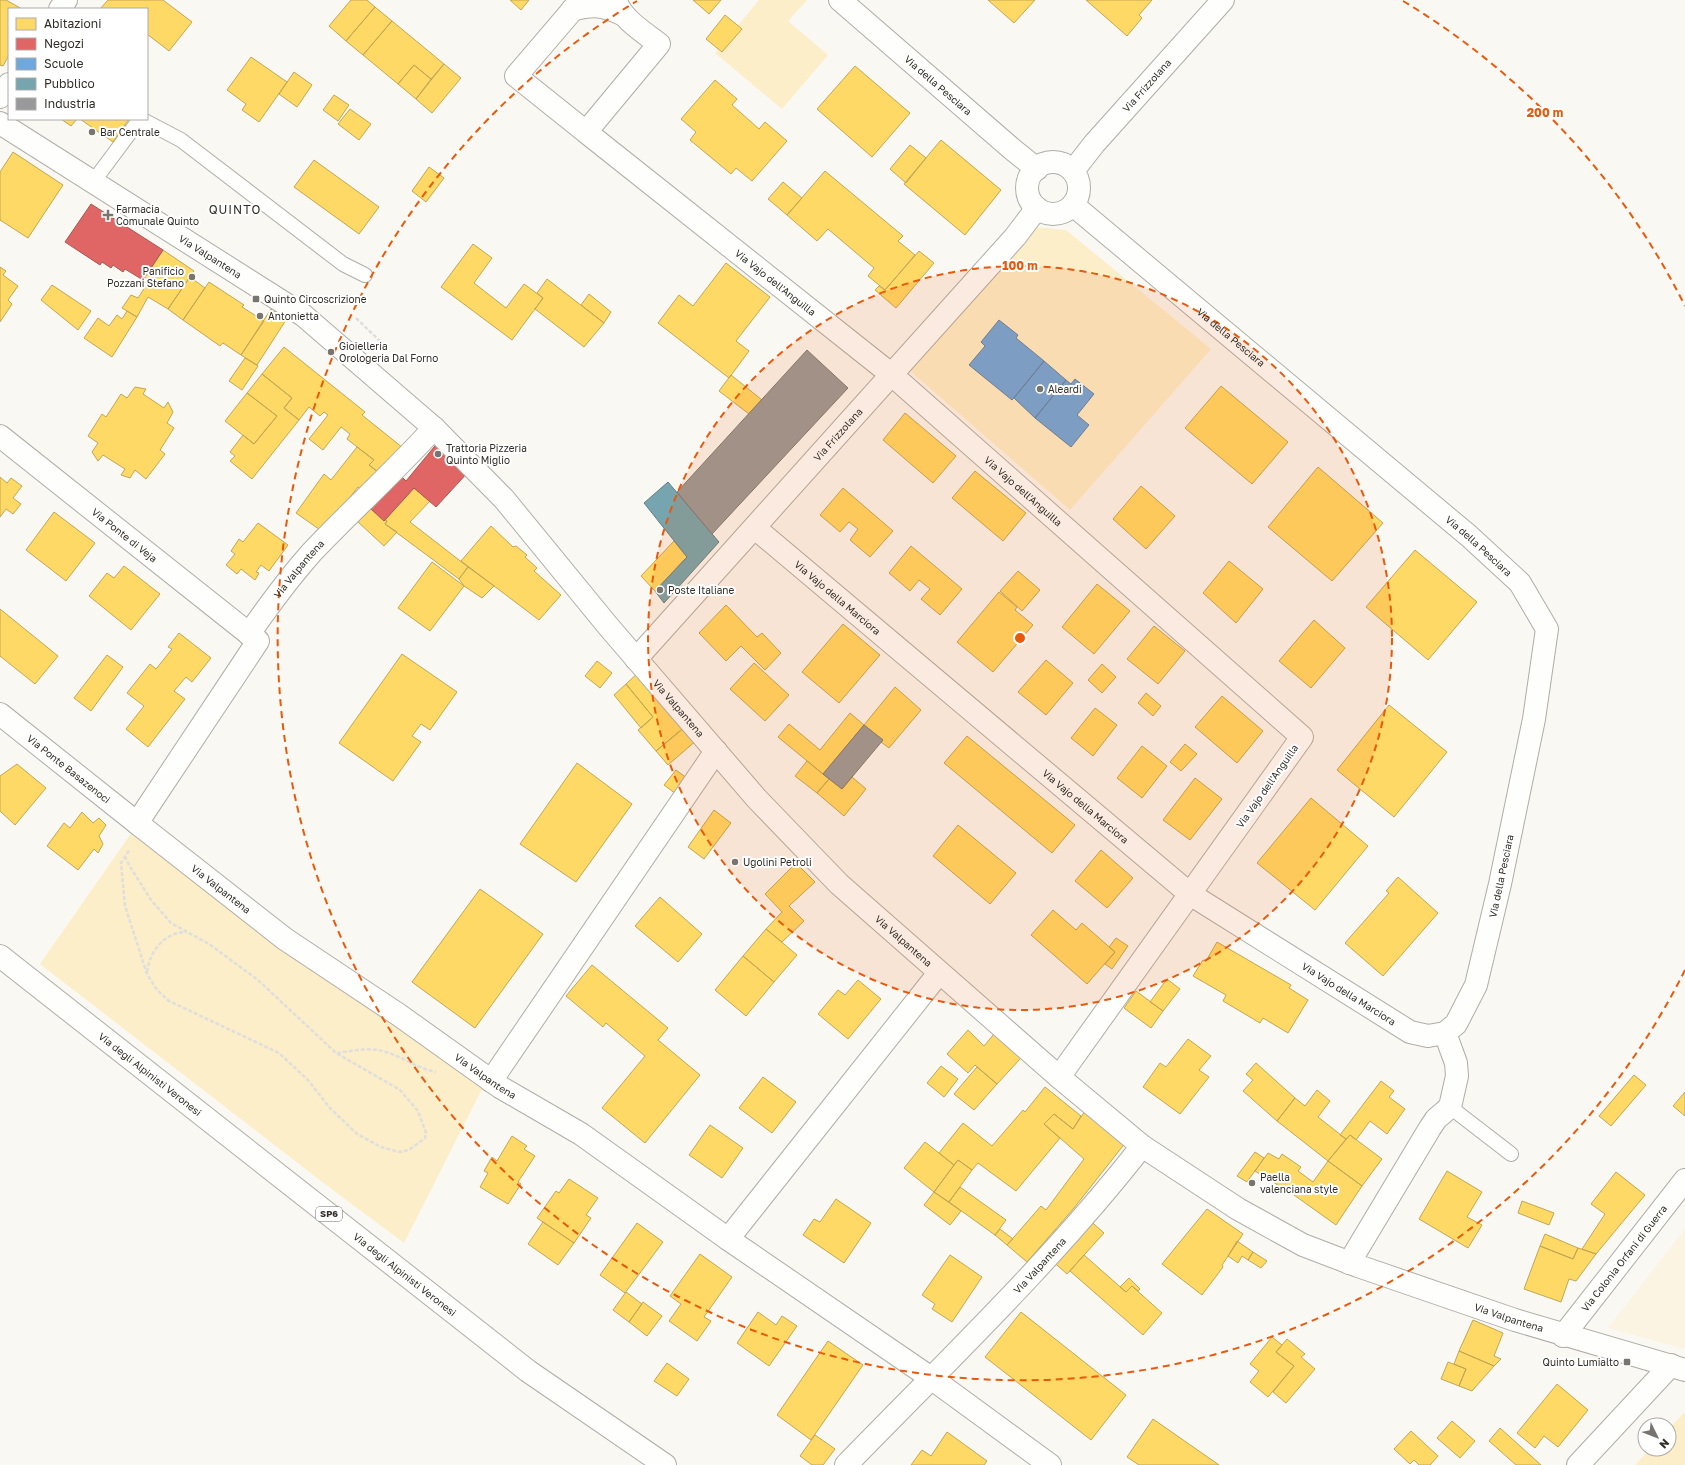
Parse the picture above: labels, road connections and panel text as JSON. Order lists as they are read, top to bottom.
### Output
{
  "streets": {
    "main road": [
      "Via della Pesciara",
      "Via Frizzolana",
      "Via Valpantena",
      "Via Vajo dell'Anguilla",
      "Via Ponte di Veja",
      "Via Vajo della Marciora",
      "Via Ponte Basazenoci",
      "Via degli Alpinisti Veronesi",
      "SP6",
      "Via Colonia Orfani di Guerra"
    ]
  },
  "crossings": [
    ["Via della Pesciara", "Via Frizzolana"],
    ["Via della Pesciara", "Via Vajo della Marciora"],
    ["Via Frizzolana", "Via Valpantena"],
    ["Via Frizzolana", "Via Vajo dell'Anguilla"],
    ["Via Frizzolana", "Via Vajo della Marciora"],
    ["Via Valpantena", "Via Ponte di Veja"],
    ["Via Valpantena", "Via Ponte Basazenoci"],
    ["Via Valpantena", "Via Colonia Orfani di Guerra"],
    ["Via Vajo dell'Anguilla", "Via Vajo della Marciora"]
  ],
  "districts": ["QUINTO"],
  "places": {
    "other": [
      "Bar Centrale",
      "Panificio Pozzani Stefano",
      "Antonietta",
      "Gioielleria Orologeria Dal Forno",
      "Aleardi",
      "Trattoria Pizzeria Quinto Miglio",
      "Poste Italiane",
      "Ugolini Petroli",
      "Paella valenciana style"
    ],
    "health": ["Farmacia Comunale Quinto"],
    "transit": ["Quinto Circoscrizione", "Quinto Lumialto"]
  },
  "legend": [
    "Abitazioni",
    "Negozi",
    "Scuole",
    "Pubblico",
    "Industria"
  ],
  "north": "bottom right",
  "rings": ["200 m", "100 m"]
}
